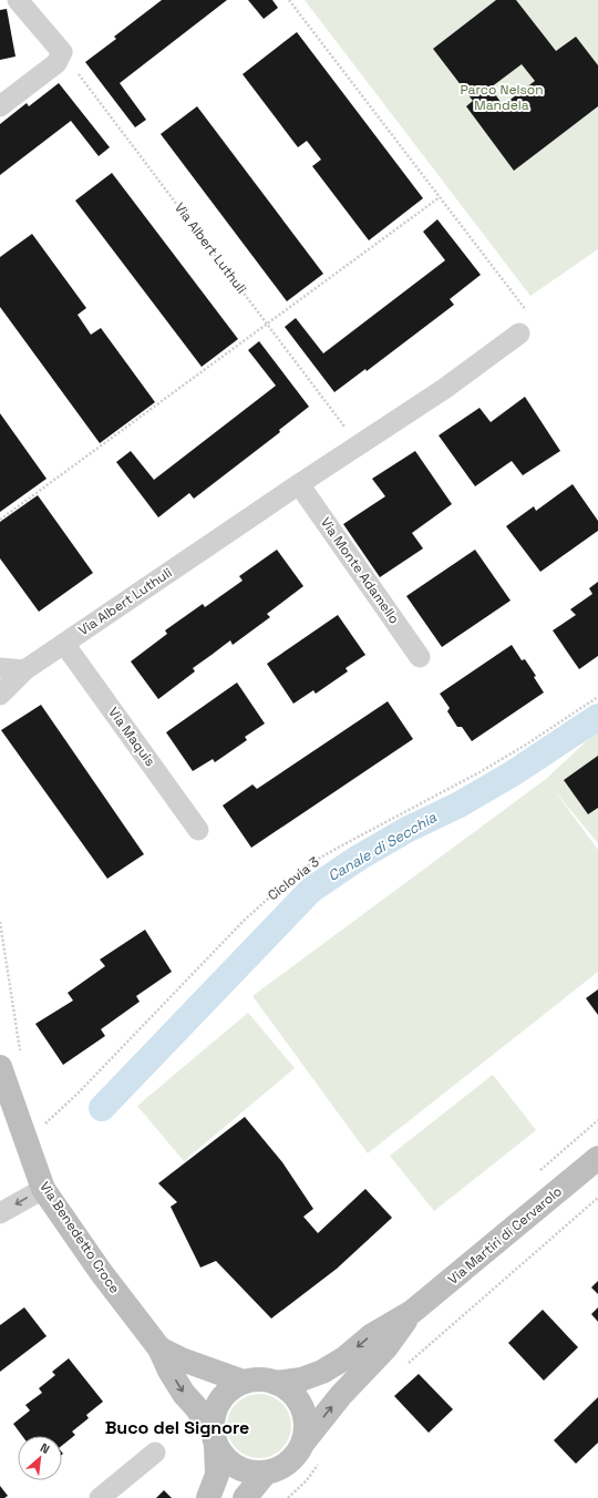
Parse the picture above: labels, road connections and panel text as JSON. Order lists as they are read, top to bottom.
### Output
{
  "streets": {
    "main road": ["Via Martiri di Cervarolo", "Via Benedetto Croce"],
    "street": ["Via Albert Luthuli", "Via Monte Adamello", "Via Maquis"],
    "path": ["Ciclovia 3"]
  },
  "crossings": [
    ["Via Albert Luthuli", "Via Monte Adamello"],
    ["Via Albert Luthuli", "Via Maquis"],
    ["Ciclovia 3", "Via Benedetto Croce"],
    ["Via Martiri di Cervarolo", "Via Benedetto Croce"]
  ],
  "districts": ["Buco del Signore"],
  "water": ["Canale di Secchia"],
  "parks": ["Parco Nelson Mandela"],
  "north": "top right"
}
